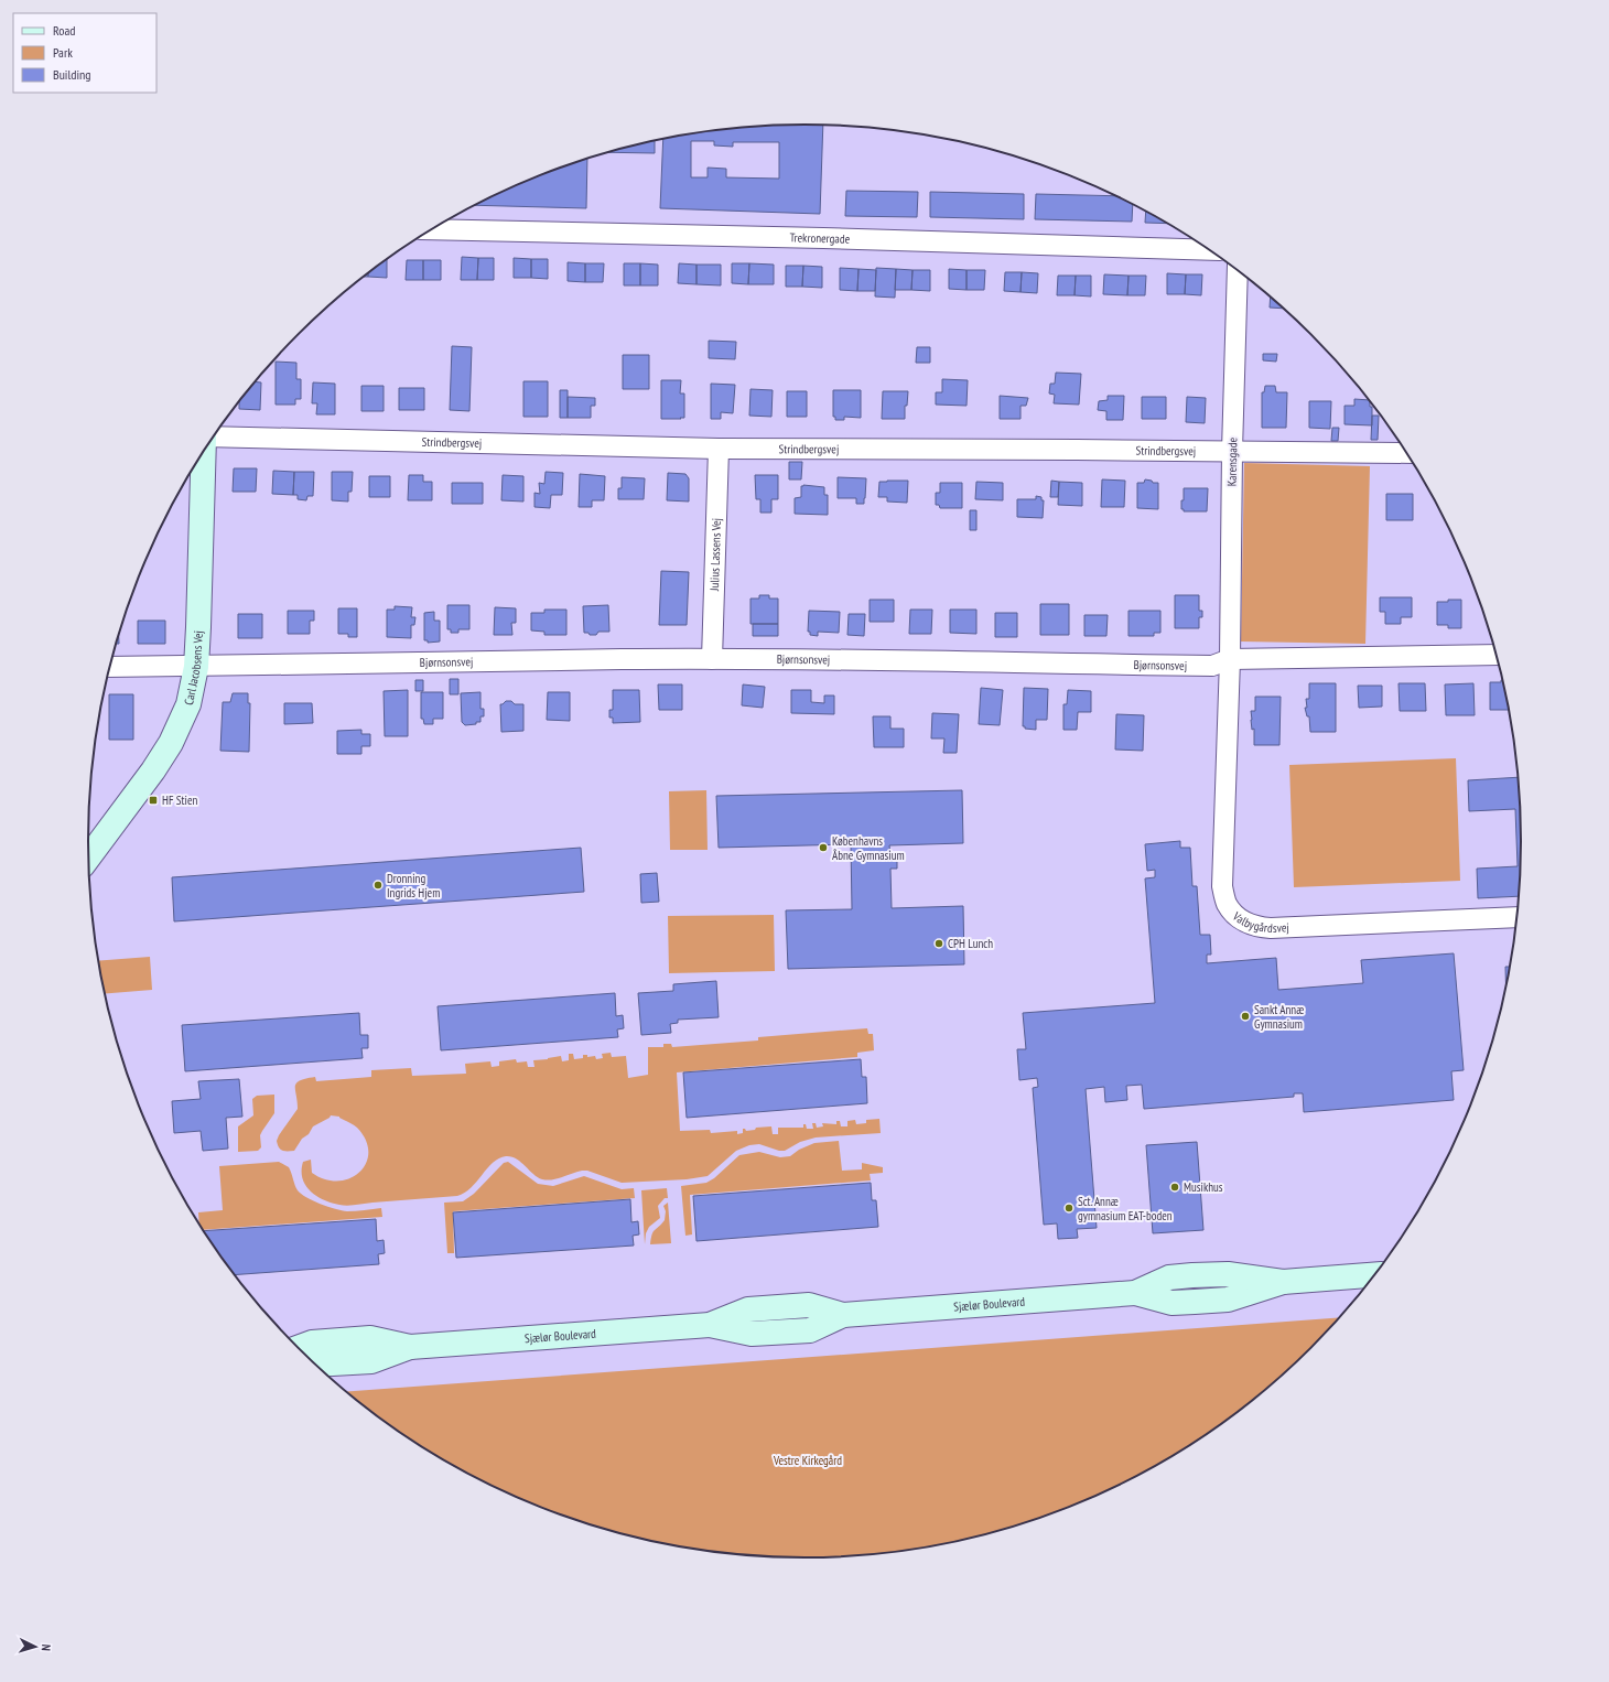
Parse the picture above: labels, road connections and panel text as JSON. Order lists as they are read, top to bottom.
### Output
{
  "streets": {
    "street": [
      "Trekronergade",
      "Strindbergsvej",
      "Karensgade",
      "Julius Lassens Vej",
      "Bjørnsonsvej",
      "Carl Jacobsens Vej",
      "Valbygårdsvej",
      "Sjælør Boulevard"
    ]
  },
  "crossings": [
    ["Strindbergsvej", "Karensgade"],
    ["Strindbergsvej", "Julius Lassens Vej"],
    ["Karensgade", "Bjørnsonsvej"],
    ["Karensgade", "Valbygårdsvej"],
    ["Julius Lassens Vej", "Bjørnsonsvej"],
    ["Bjørnsonsvej", "Carl Jacobsens Vej"],
    ["Bjørnsonsvej", "Valbygårdsvej"]
  ],
  "parks": ["Vestre Kirkegård"],
  "places": {
    "transit": ["HF Stien"],
    "other": [
      "Københavns Åbne Gymnasium",
      "Dronning Ingrids Hjem",
      "CPH Lunch",
      "Sankt Annæ Gymnasium",
      "Musikhus",
      "Sct. Annæ gymnasium EAT-boden"
    ]
  },
  "legend": ["Road", "Park", "Building"],
  "north": "right"
}
